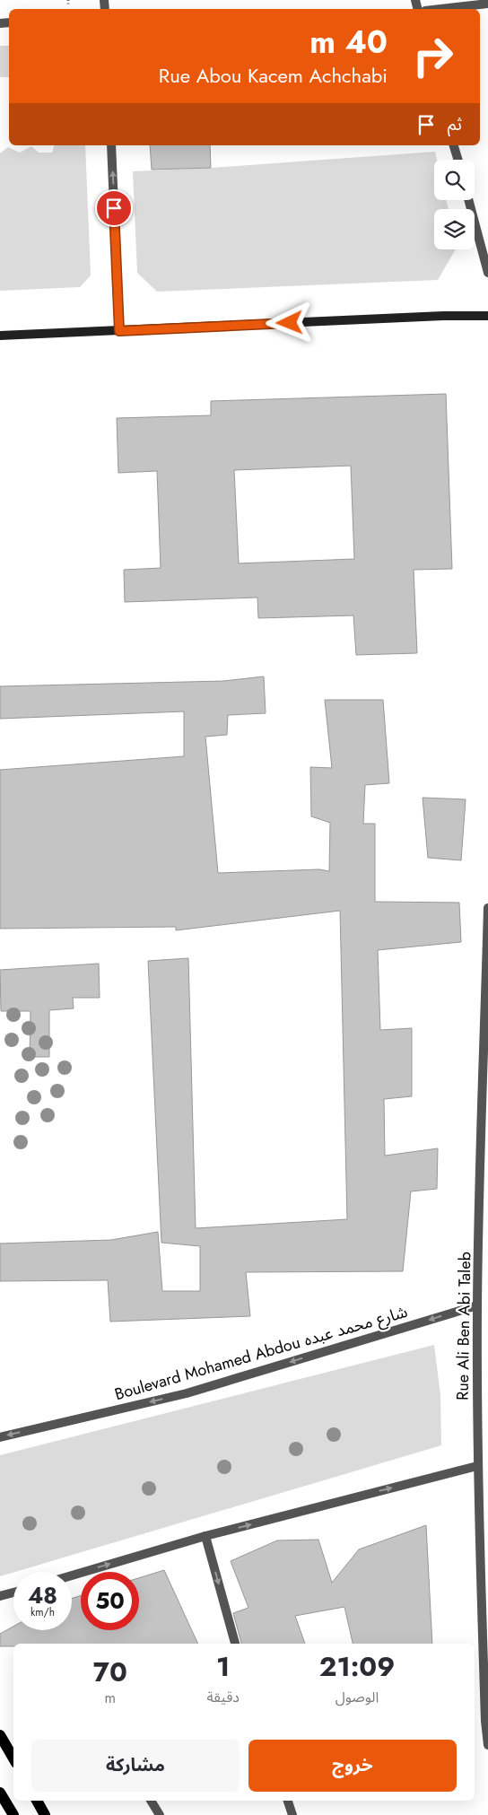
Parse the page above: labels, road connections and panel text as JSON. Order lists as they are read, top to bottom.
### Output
{
  "streets": {
    "street": ["Rue Ali Ben Abi Taleb", "Boulevard Mohamed Abdou شارع محمد عبده"]
  },
  "crossings": [
    ["Rue Ali Ben Abi Taleb", "Boulevard Mohamed Abdou شارع محمد عبده"]
  ],
  "one_way": ["Boulevard Mohamed Abdou شارع محمد عبده"],
  "page": {
    "turn": ["40 m", "Rue Abou Kacem Achchabi"],
    "then": "ثم",
    "speed": "48 km/h",
    "limit": "50",
    "eta": [
      "21:09",
      "الوصول",
      "1",
      "دقيقة",
      "70",
      "m"
    ],
    "buttons": ["خروج", "مشاركة"]
  }
}
